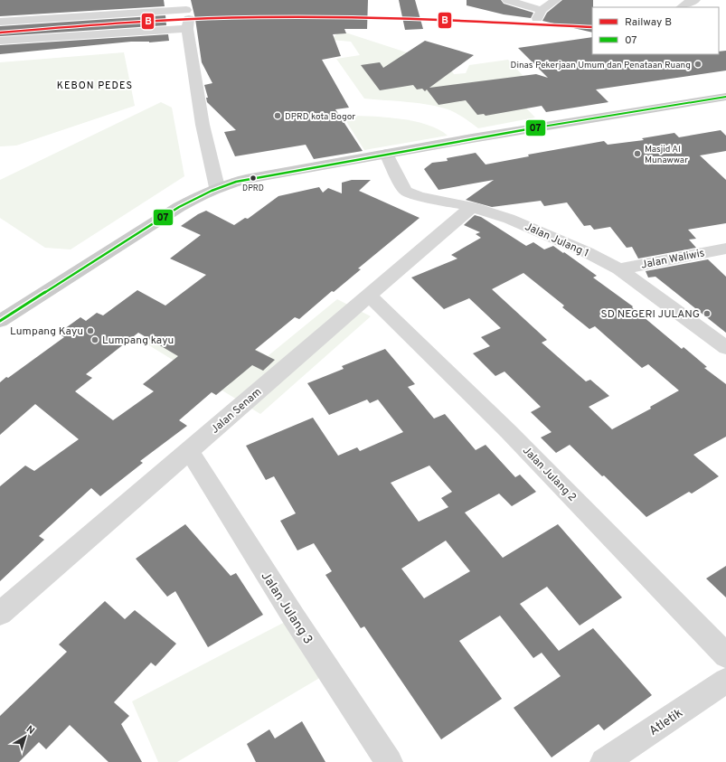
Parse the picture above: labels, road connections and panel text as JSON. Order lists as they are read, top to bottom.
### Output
{
  "streets": {
    "street": [
      "Jalan Julang 1",
      "Jalan Waliwis",
      "Jalan Senam",
      "Jalan Julang 2",
      "Jalan Julang 3",
      "Atletik"
    ]
  },
  "crossings": [
    ["Jalan Julang 1", "Jalan Waliwis"],
    ["Jalan Julang 1", "Jalan Senam"],
    ["Jalan Senam", "Jalan Julang 2"],
    ["Jalan Senam", "Jalan Julang 3"]
  ],
  "districts": ["KEBON PEDES"],
  "places": [
    "Dinas Pekerjaan Umum dan Penataan Ruang",
    "DPRD kota Bogor",
    "Masjid Al Munawwar",
    "DPRD",
    "SD NEGERI JULANG",
    "Lumpang Kayu",
    "Lumpang kayu"
  ],
  "lines": ["rail line B", "transit line 07"],
  "legend": ["Railway B", "07"],
  "north": "top right"
}
